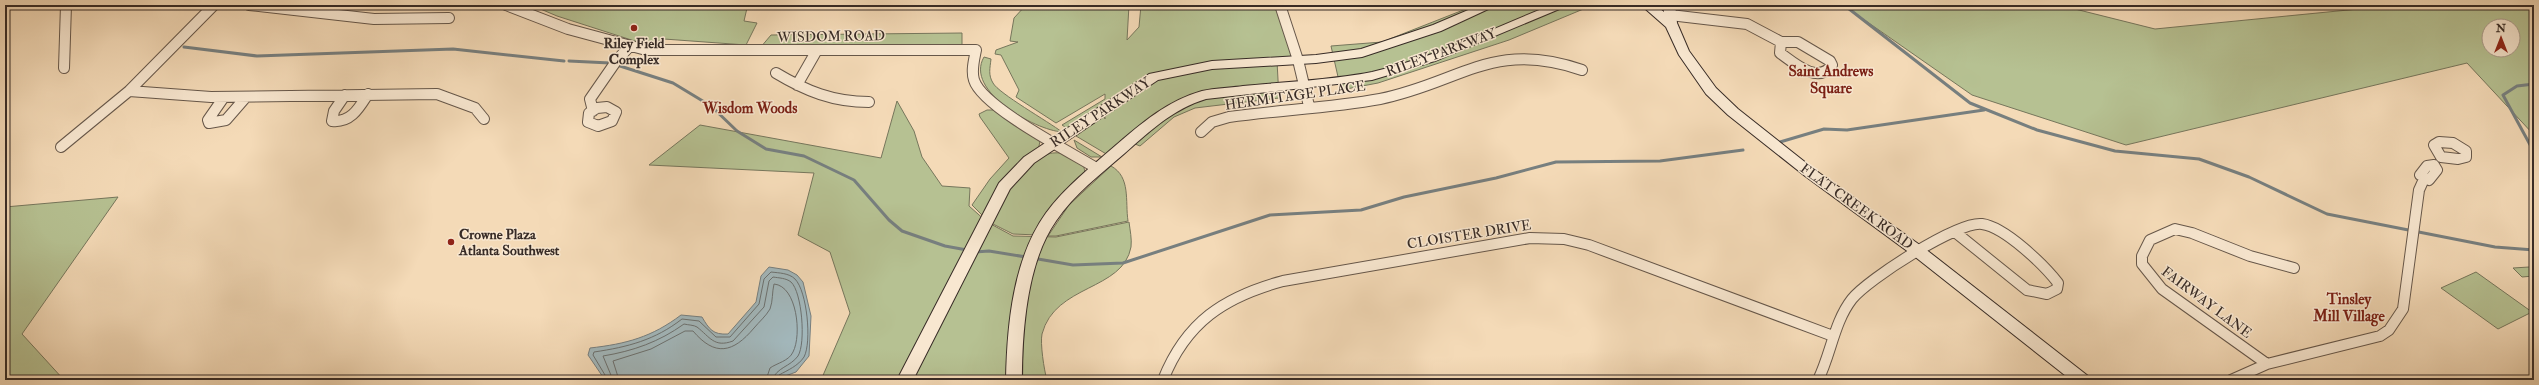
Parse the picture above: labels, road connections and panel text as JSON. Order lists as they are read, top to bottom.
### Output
{
  "streets": {
    "street": [
      "WISDOM ROAD",
      "RILEY PARKWAY",
      "HERMITAGE PLACE",
      "FLAT CREEK ROAD",
      "CLOISTER DRIVE",
      "FAIRWAY LANE"
    ]
  },
  "crossings": [
    ["WISDOM ROAD", "RILEY PARKWAY"]
  ],
  "districts": ["Saint Andrews Square", "Wisdom Woods", "Tinsley Mill Village"],
  "places": ["Riley Field Complex", "Crowne Plaza Atlanta Southwest"],
  "north": "top"
}
